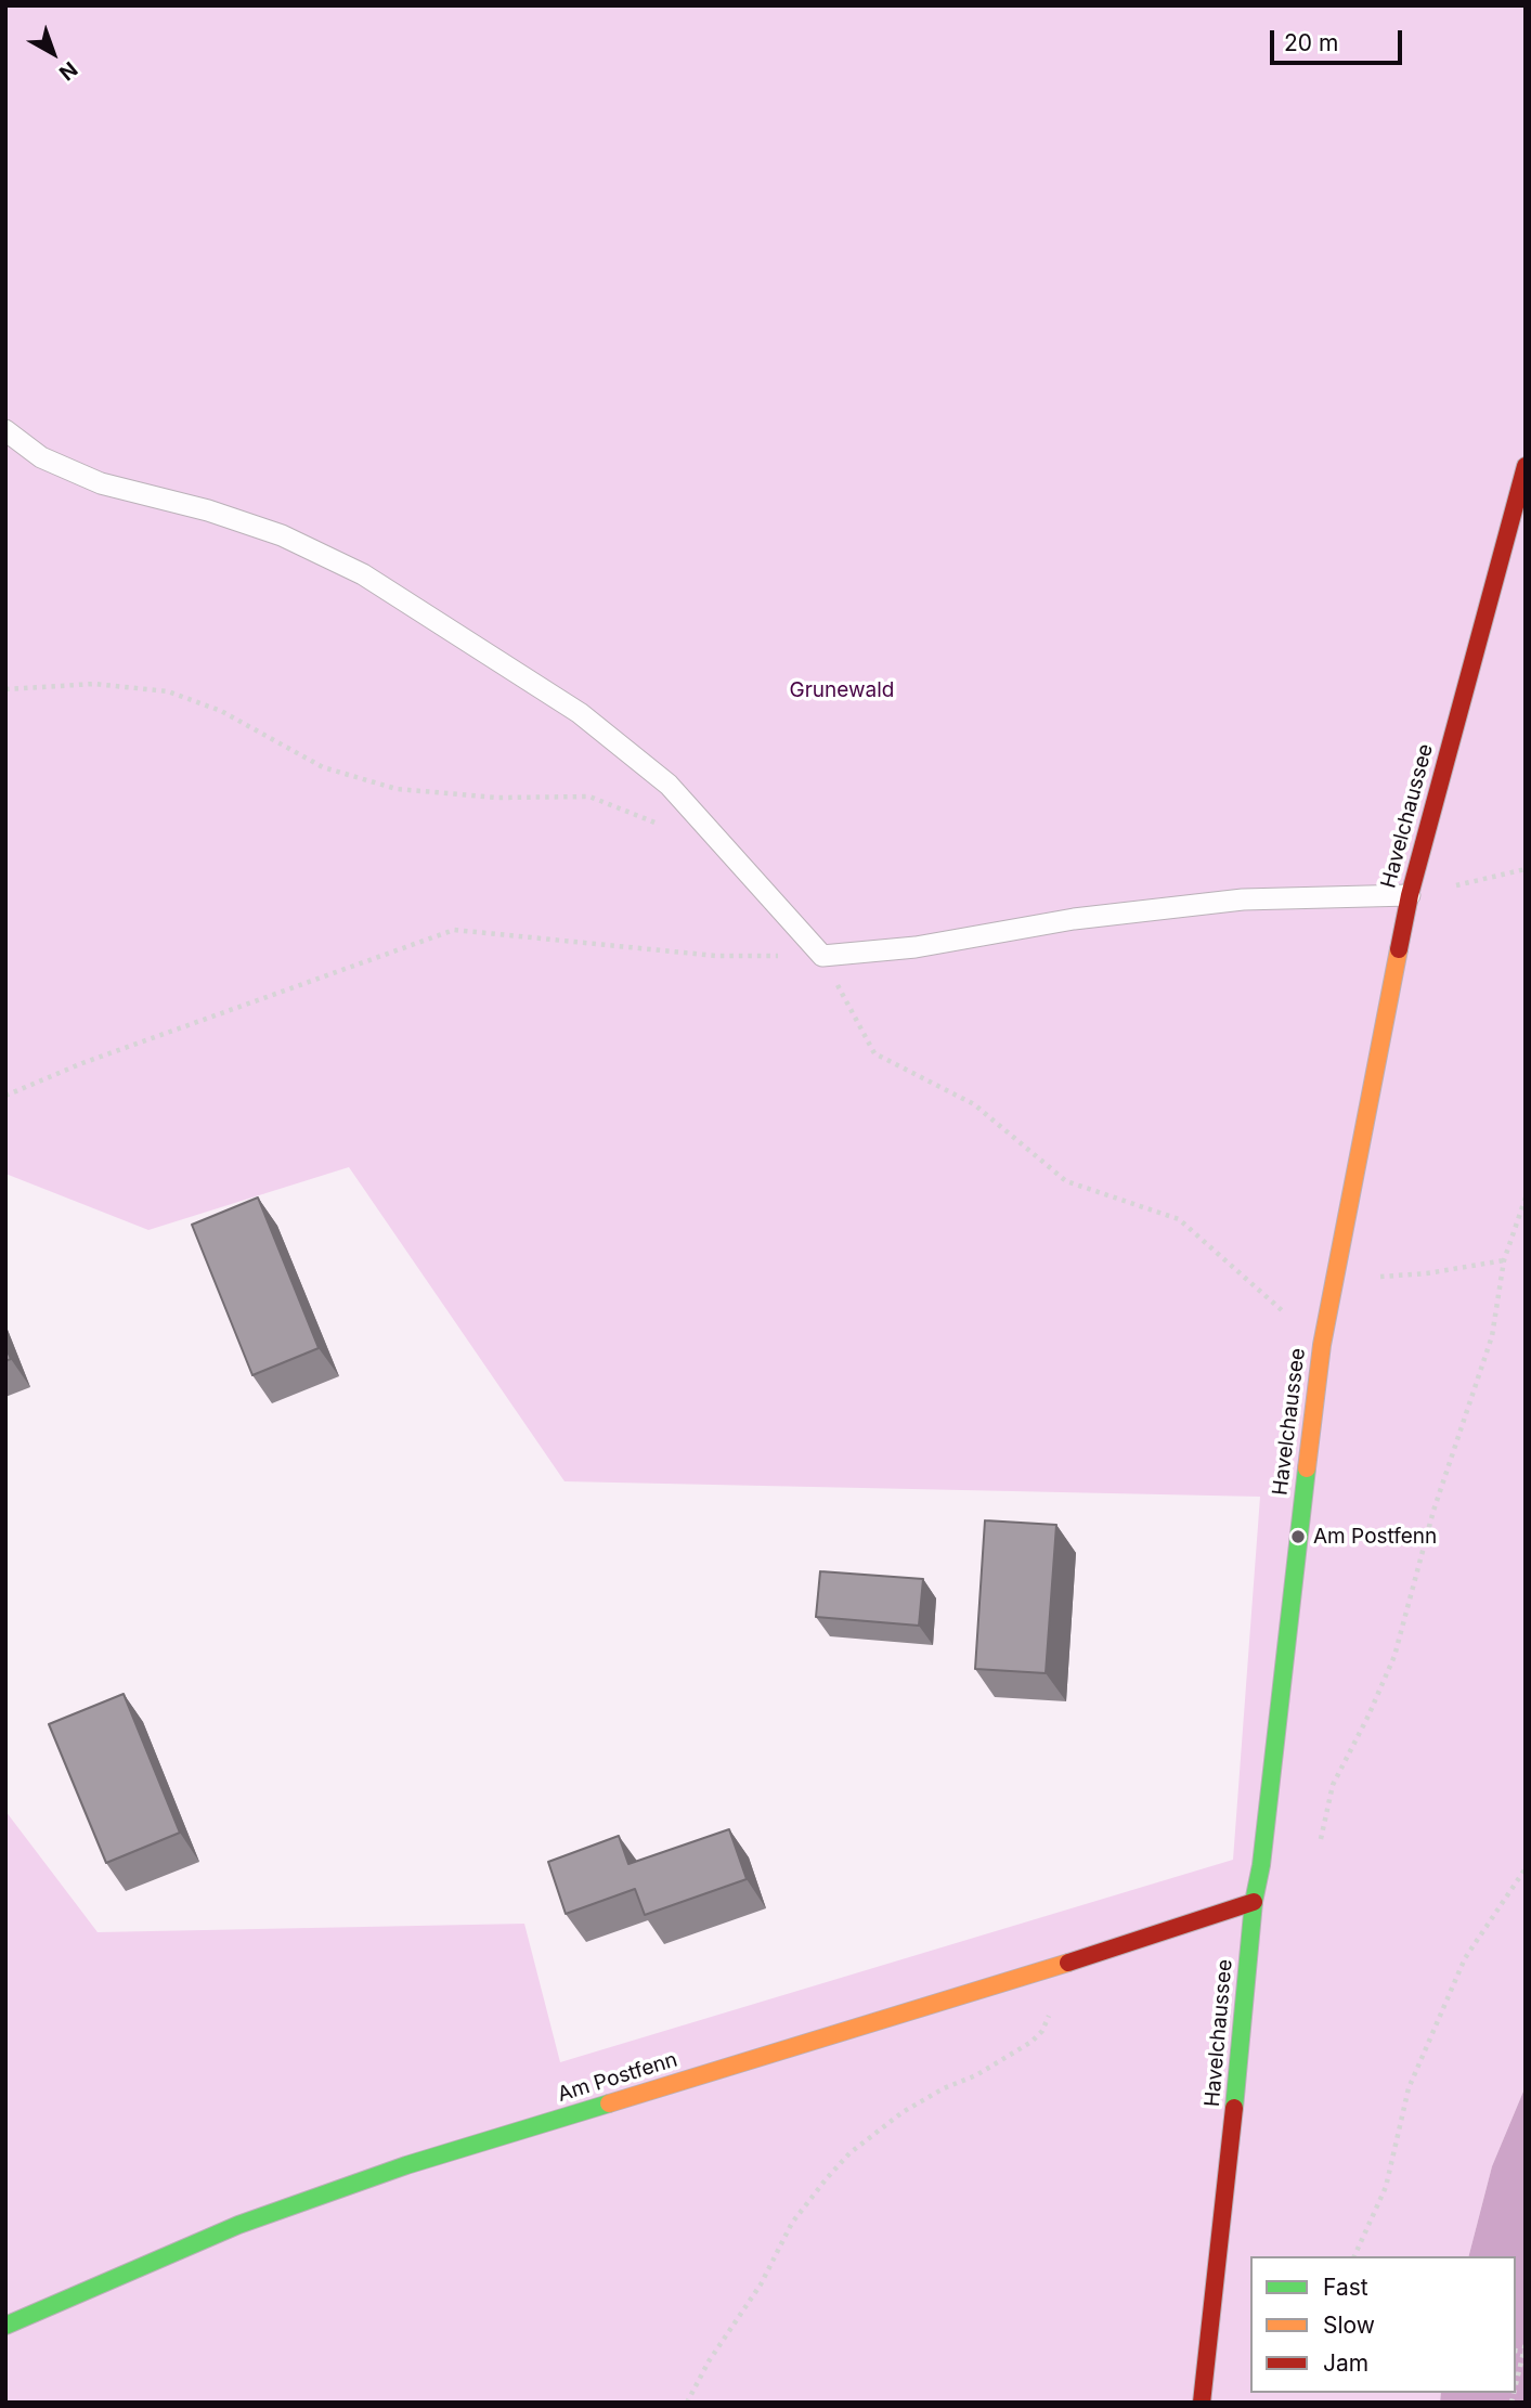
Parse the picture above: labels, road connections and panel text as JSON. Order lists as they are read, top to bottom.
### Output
{
  "streets": {
    "street": ["Havelchaussee", "Am Postfenn"]
  },
  "crossings": [
    ["Havelchaussee", "Am Postfenn"]
  ],
  "parks": ["Grunewald"],
  "places": ["Am Postfenn"],
  "legend": ["Fast", "Slow", "Jam"],
  "scale_bar": "20 m",
  "north": "bottom right"
}
